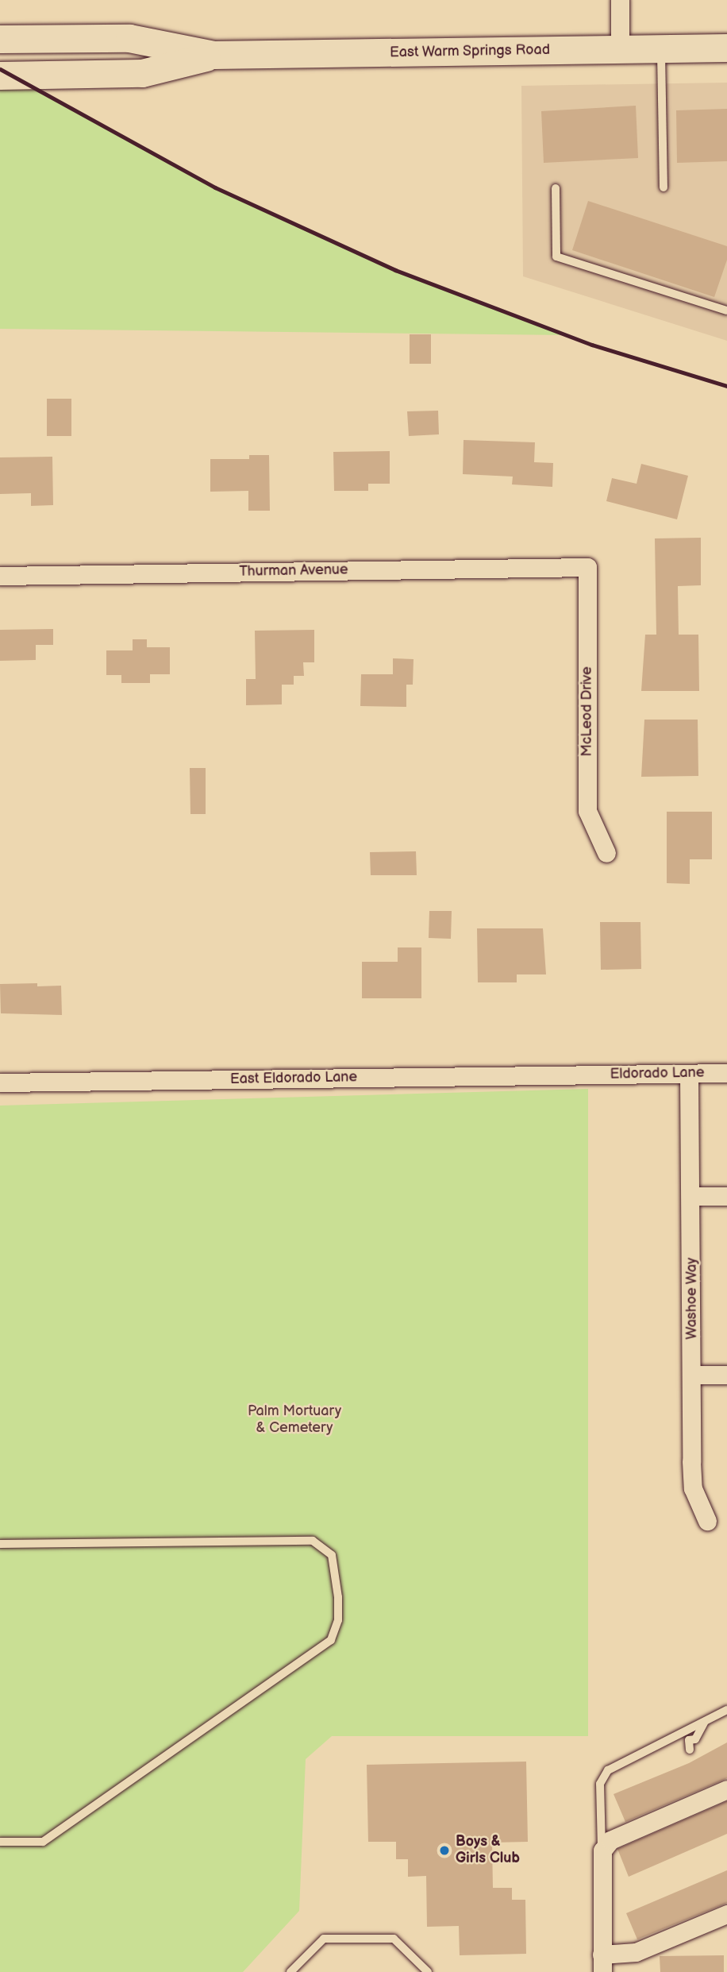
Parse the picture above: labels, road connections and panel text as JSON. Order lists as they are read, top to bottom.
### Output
{
  "streets": {
    "main road": ["East Warm Springs Road"],
    "street": [
      "Thurman Avenue",
      "McLeod Drive",
      "Eldorado Lane",
      "East Eldorado Lane",
      "Washoe Way"
    ]
  },
  "crossings": [
    ["Thurman Avenue", "McLeod Drive"],
    ["Eldorado Lane", "East Eldorado Lane"],
    ["Eldorado Lane", "Washoe Way"]
  ],
  "parks": ["Palm Mortuary & Cemetery"],
  "places": ["Boys & Girls Club"]
}
